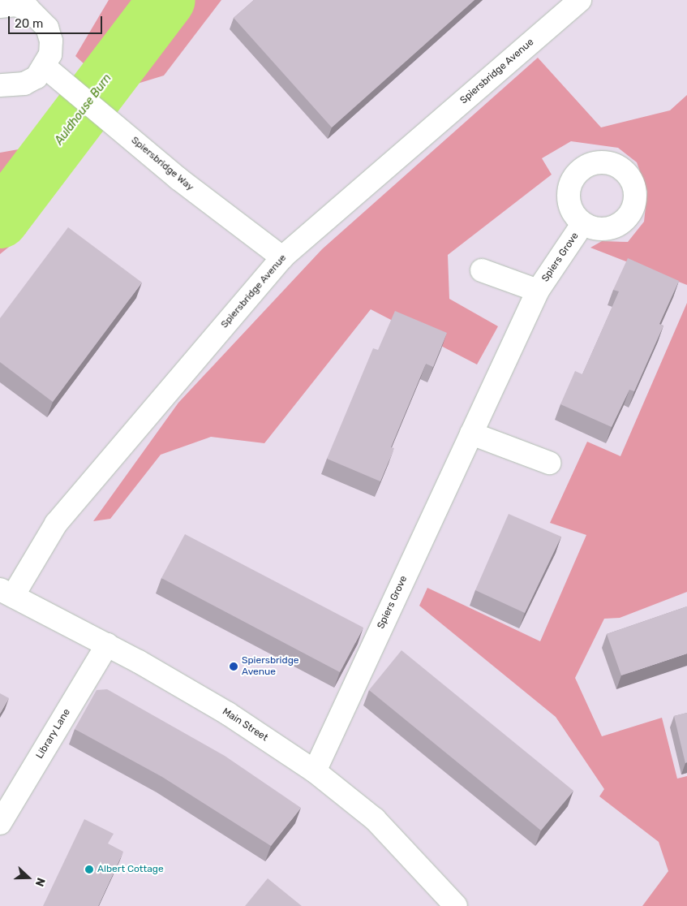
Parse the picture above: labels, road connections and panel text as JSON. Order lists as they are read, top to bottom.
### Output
{
  "streets": {
    "street": [
      "Spiersbridge Avenue",
      "Spiersbridge Way",
      "Spiers Grove",
      "Main Street",
      "Library Lane"
    ]
  },
  "crossings": [
    ["Spiersbridge Avenue", "Spiersbridge Way"],
    ["Spiersbridge Avenue", "Main Street"],
    ["Spiers Grove", "Main Street"],
    ["Main Street", "Library Lane"]
  ],
  "water": ["Auldhouse Burn"],
  "places": ["Spiersbridge Avenue", "Albert Cottage"],
  "scale_bar": "20 m",
  "north": "right"
}
